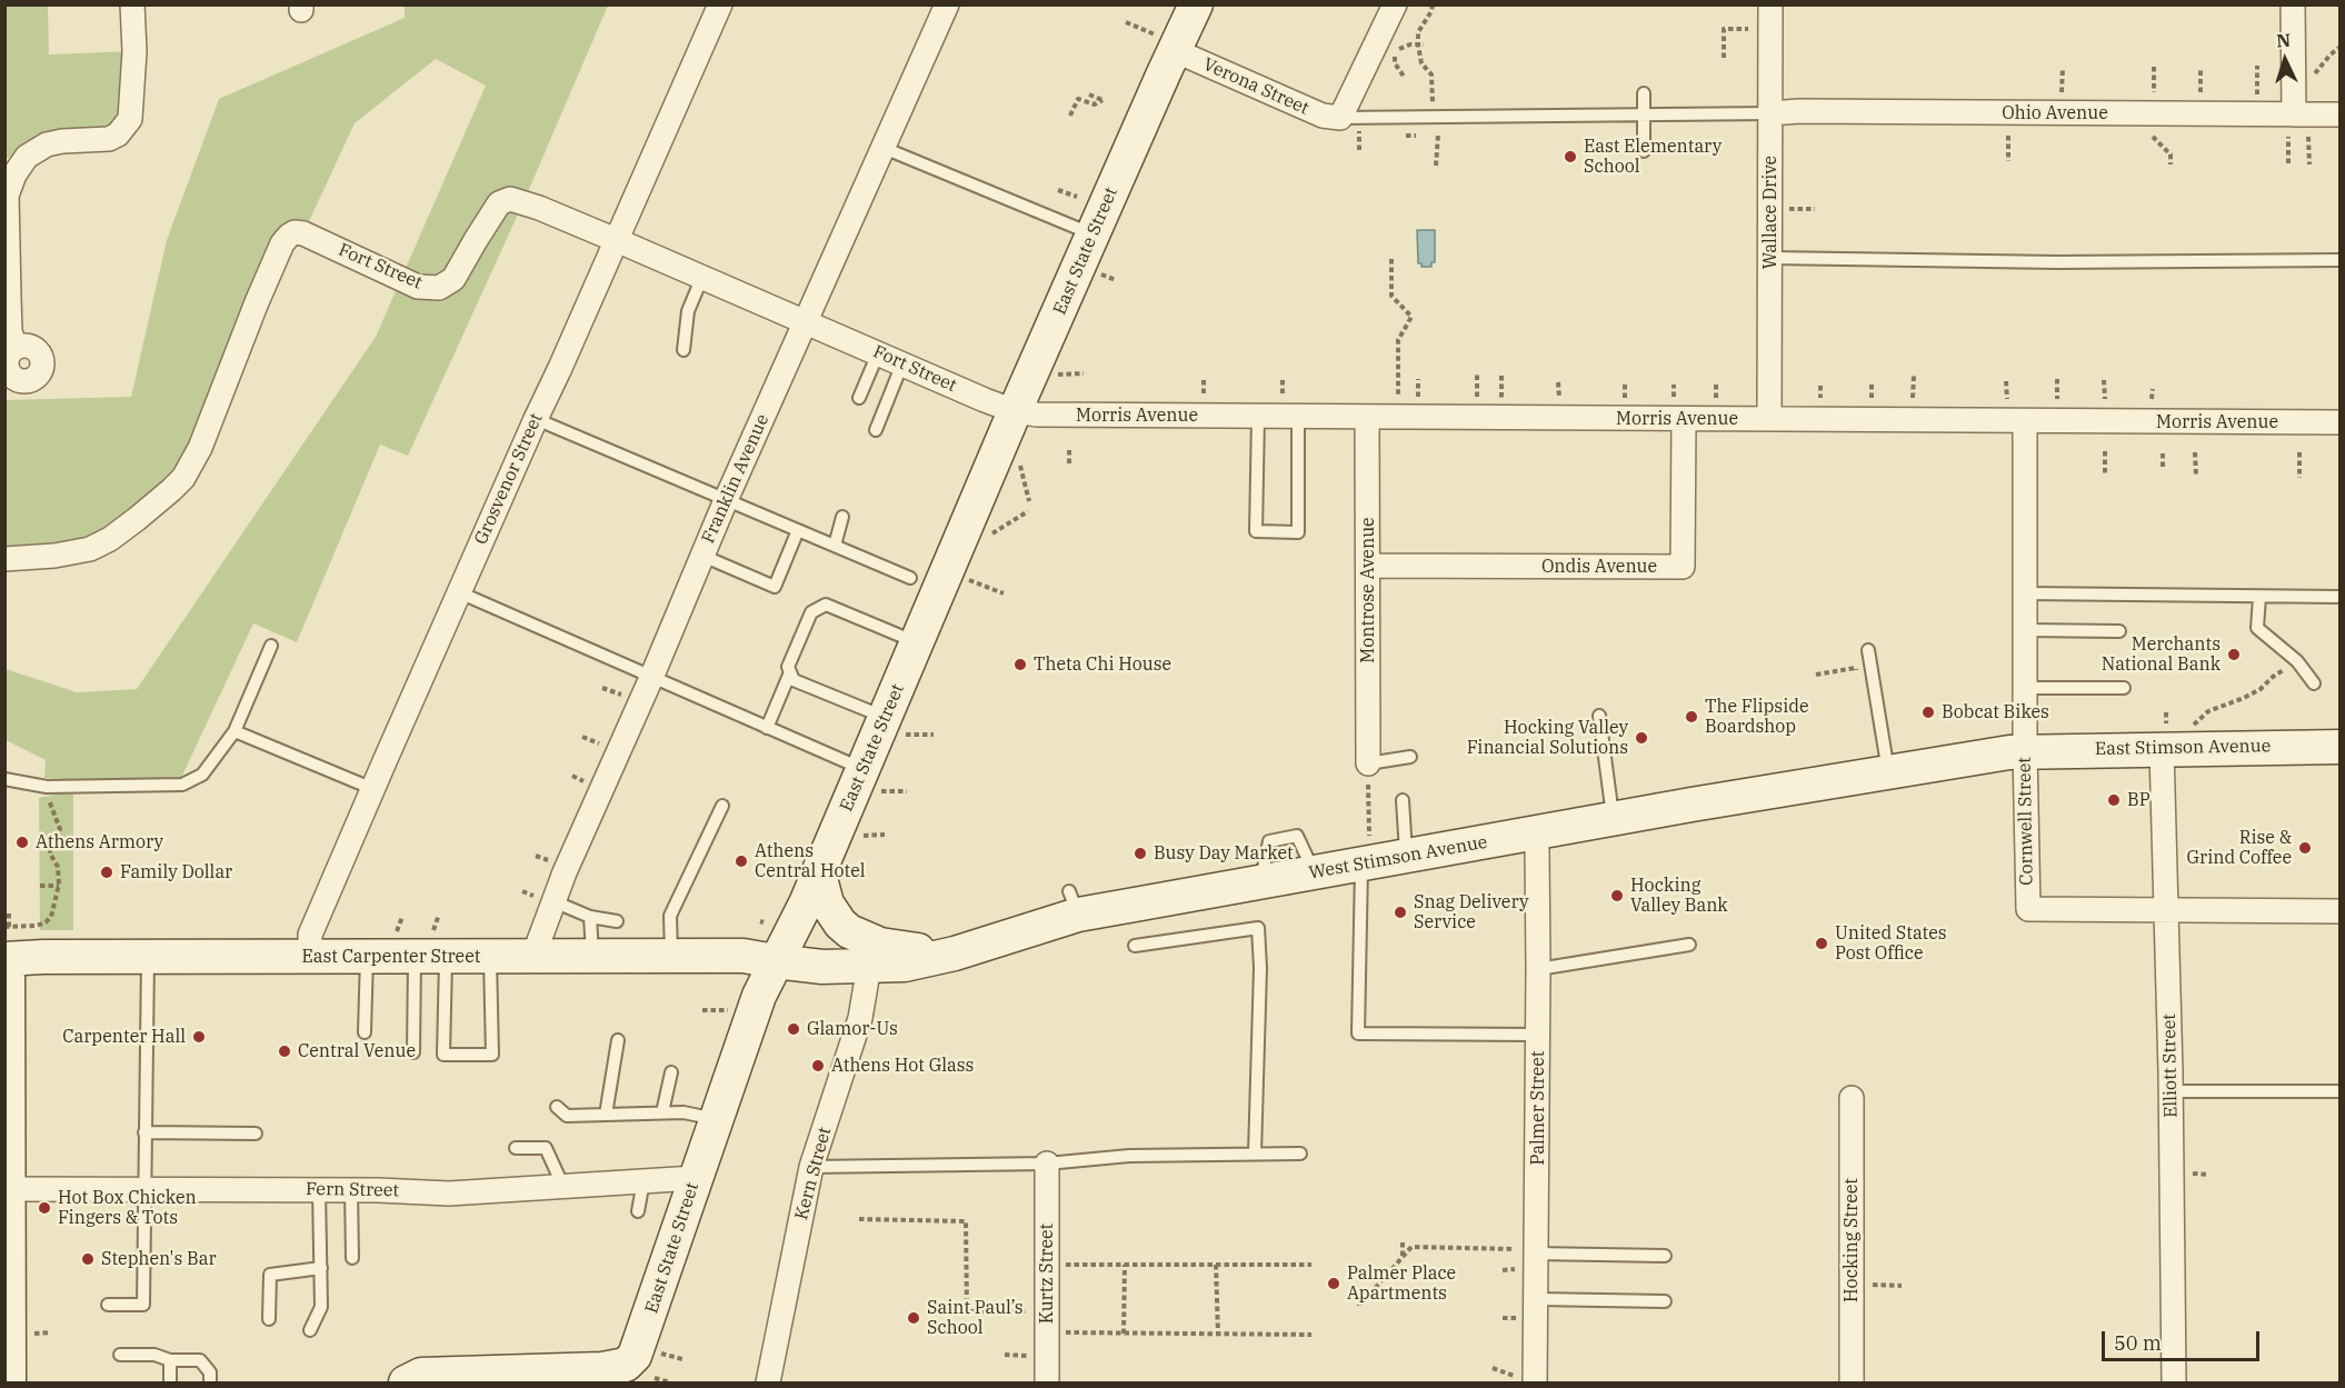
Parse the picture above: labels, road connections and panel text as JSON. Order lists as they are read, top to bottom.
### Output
{
  "streets": {
    "main road": [
      "East State Street",
      "East Stimson Avenue",
      "West Stimson Avenue",
      "East Carpenter Street"
    ],
    "street": [
      "Verona Street",
      "Ohio Avenue",
      "Wallace Drive",
      "Fort Street",
      "Morris Avenue",
      "Grosvenor Street",
      "Franklin Avenue",
      "Ondis Avenue",
      "Montrose Avenue",
      "Cornwell Street",
      "Elliott Street",
      "Palmer Street",
      "Kern Street",
      "Fern Street",
      "Hocking Street",
      "Kurtz Street"
    ]
  },
  "crossings": [
    ["Verona Street", "East State Street"],
    ["Ohio Avenue", "Wallace Drive"],
    ["Wallace Drive", "Morris Avenue"],
    ["East State Street", "Fort Street"],
    ["East State Street", "Morris Avenue"],
    ["East State Street", "West Stimson Avenue"],
    ["East State Street", "East Carpenter Street"],
    ["East State Street", "Fern Street"],
    ["Fort Street", "Morris Avenue"],
    ["Fort Street", "Grosvenor Street"],
    ["Fort Street", "Franklin Avenue"],
    ["Morris Avenue", "Ondis Avenue"],
    ["Morris Avenue", "Montrose Avenue"],
    ["Morris Avenue", "Cornwell Street"],
    ["Grosvenor Street", "East Carpenter Street"],
    ["Franklin Avenue", "East Carpenter Street"],
    ["Ondis Avenue", "Montrose Avenue"],
    ["East Stimson Avenue", "Cornwell Street"],
    ["East Stimson Avenue", "West Stimson Avenue"],
    ["East Stimson Avenue", "Elliott Street"],
    ["Cornwell Street", "West Stimson Avenue"],
    ["Cornwell Street", "Elliott Street"],
    ["West Stimson Avenue", "East Carpenter Street"],
    ["West Stimson Avenue", "Palmer Street"],
    ["West Stimson Avenue", "Kern Street"]
  ],
  "places": [
    "East Elementary School",
    "Merchants National Bank",
    "Theta Chi House",
    "Bobcat Bikes",
    "The Flipside Boardshop",
    "Hocking Valley Financial Solutions",
    "BP",
    "Athens Armory",
    "Rise & Grind Coffee",
    "Busy Day Market",
    "Athens Central Hotel",
    "Family Dollar",
    "Hocking Valley Bank",
    "Snag Delivery Service",
    "United States Post Office",
    "Glamor-Us",
    "Carpenter Hall",
    "Central Venue",
    "Athens Hot Glass",
    "Hot Box Chicken Fingers & Tots",
    "Stephen's Bar",
    "Palmer Place Apartments",
    "Saint Paul’s School"
  ],
  "scale_bar": "50 m",
  "north": "top"
}
